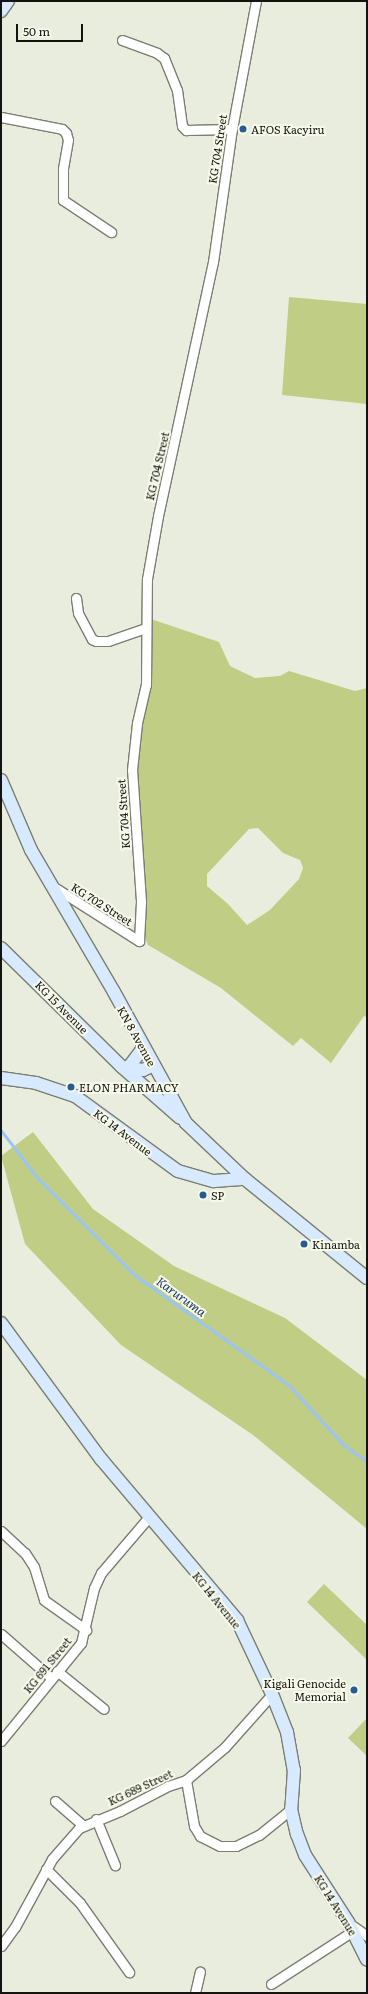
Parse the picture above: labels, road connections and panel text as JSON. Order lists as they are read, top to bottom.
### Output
{
  "streets": {
    "main road": ["KG 15 Avenue", "KN 8 Avenue", "KG 14 Avenue"],
    "street": [
      "KG 704 Street",
      "KG 702 Street",
      "KG 691 Street",
      "KG 689 Street"
    ]
  },
  "crossings": [
    ["KG 704 Street", "KG 702 Street"],
    ["KG 702 Street", "KN 8 Avenue"],
    ["KG 15 Avenue", "KN 8 Avenue"],
    ["KN 8 Avenue", "KG 14 Avenue"],
    ["KG 14 Avenue", "KG 691 Street"],
    ["KG 14 Avenue", "KG 689 Street"]
  ],
  "water": ["Karuruma"],
  "places": [
    "AFOS Kacyiru",
    "ELON PHARMACY",
    "SP",
    "Kinamba",
    "Kigali Genocide Memorial"
  ],
  "scale_bar": "50 m"
}
